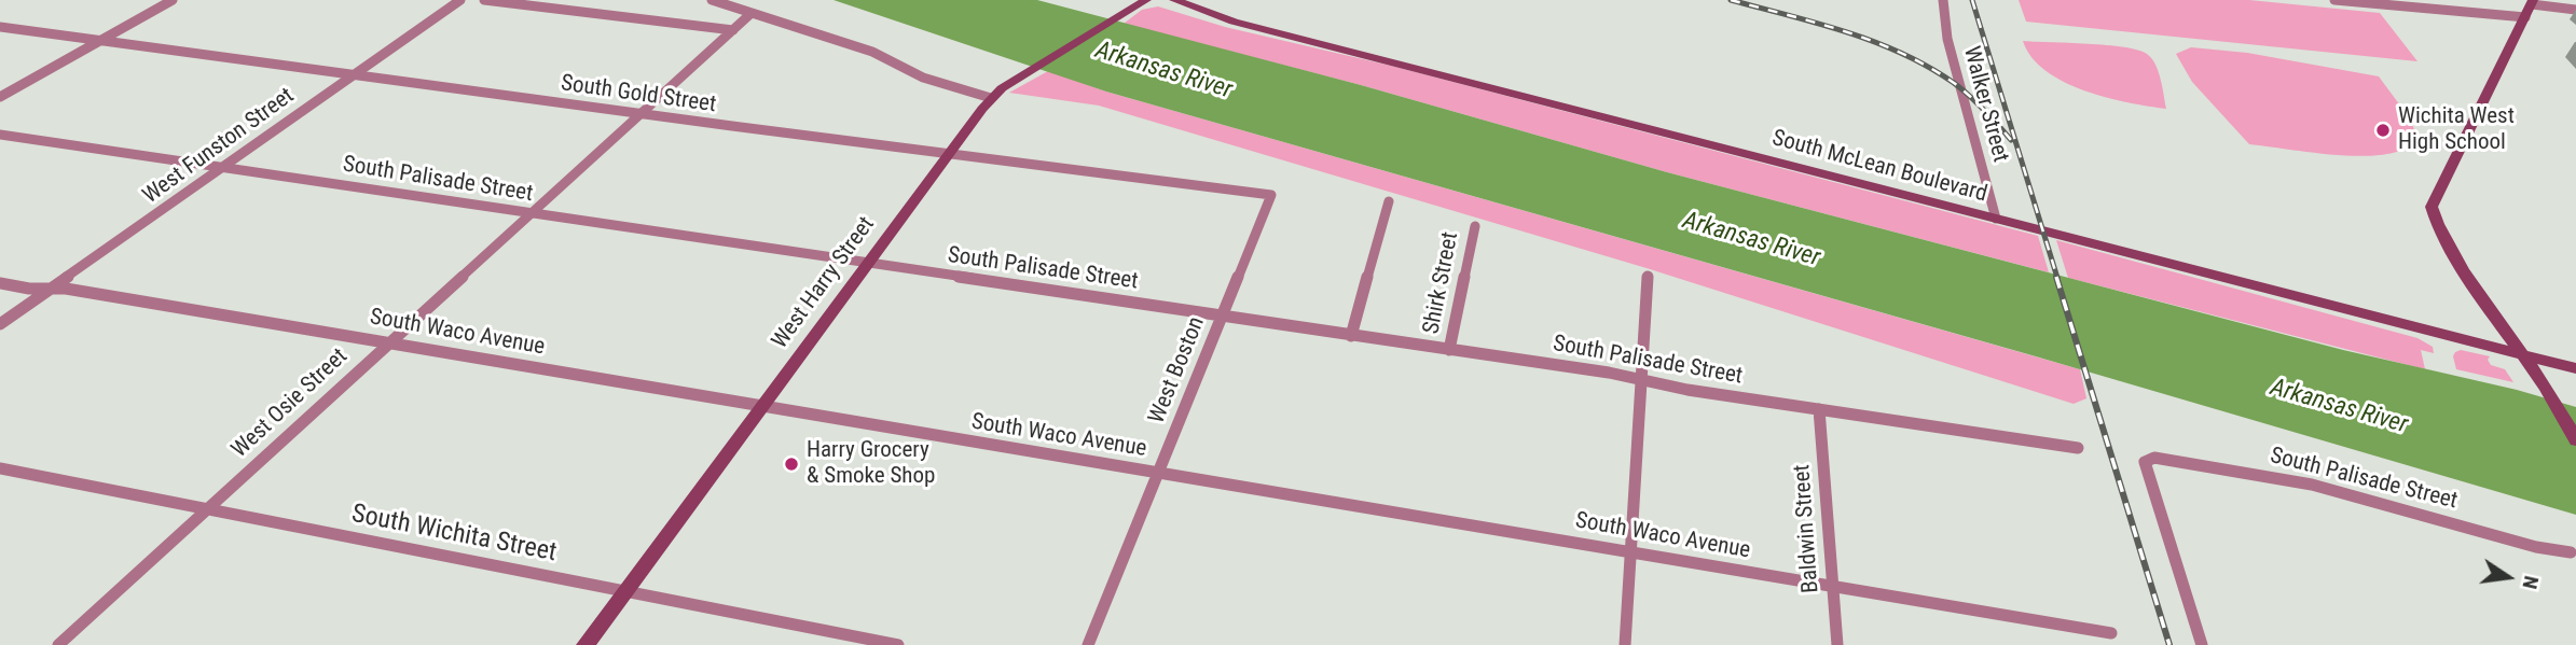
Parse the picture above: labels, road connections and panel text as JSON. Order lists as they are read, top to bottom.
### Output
{
  "streets": {
    "street": [
      "South Gold Street",
      "Walker Street",
      "West Funston Street",
      "South McLean Boulevard",
      "South Palisade Street",
      "West Harry Street",
      "Shirk Street",
      "South Waco Avenue",
      "West Boston",
      "West Osie Street",
      "Baldwin Street",
      "South Wichita Street"
    ]
  },
  "crossings": [
    ["South Gold Street", "West Funston Street"],
    ["South Gold Street", "West Harry Street"],
    ["South Gold Street", "West Boston"],
    ["South Gold Street", "West Osie Street"],
    ["Walker Street", "South McLean Boulevard"],
    ["West Funston Street", "South Palisade Street"],
    ["West Funston Street", "South Waco Avenue"],
    ["South Palisade Street", "West Harry Street"],
    ["South Palisade Street", "Shirk Street"],
    ["South Palisade Street", "West Boston"],
    ["South Palisade Street", "West Osie Street"],
    ["South Palisade Street", "Baldwin Street"],
    ["West Harry Street", "South Waco Avenue"],
    ["West Harry Street", "South Wichita Street"],
    ["South Waco Avenue", "West Boston"],
    ["South Waco Avenue", "West Osie Street"],
    ["South Waco Avenue", "Baldwin Street"],
    ["West Osie Street", "South Wichita Street"]
  ],
  "water": ["Arkansas River"],
  "places": ["Wichita West High School", "Harry Grocery & Smoke Shop"],
  "north": "right"
}
